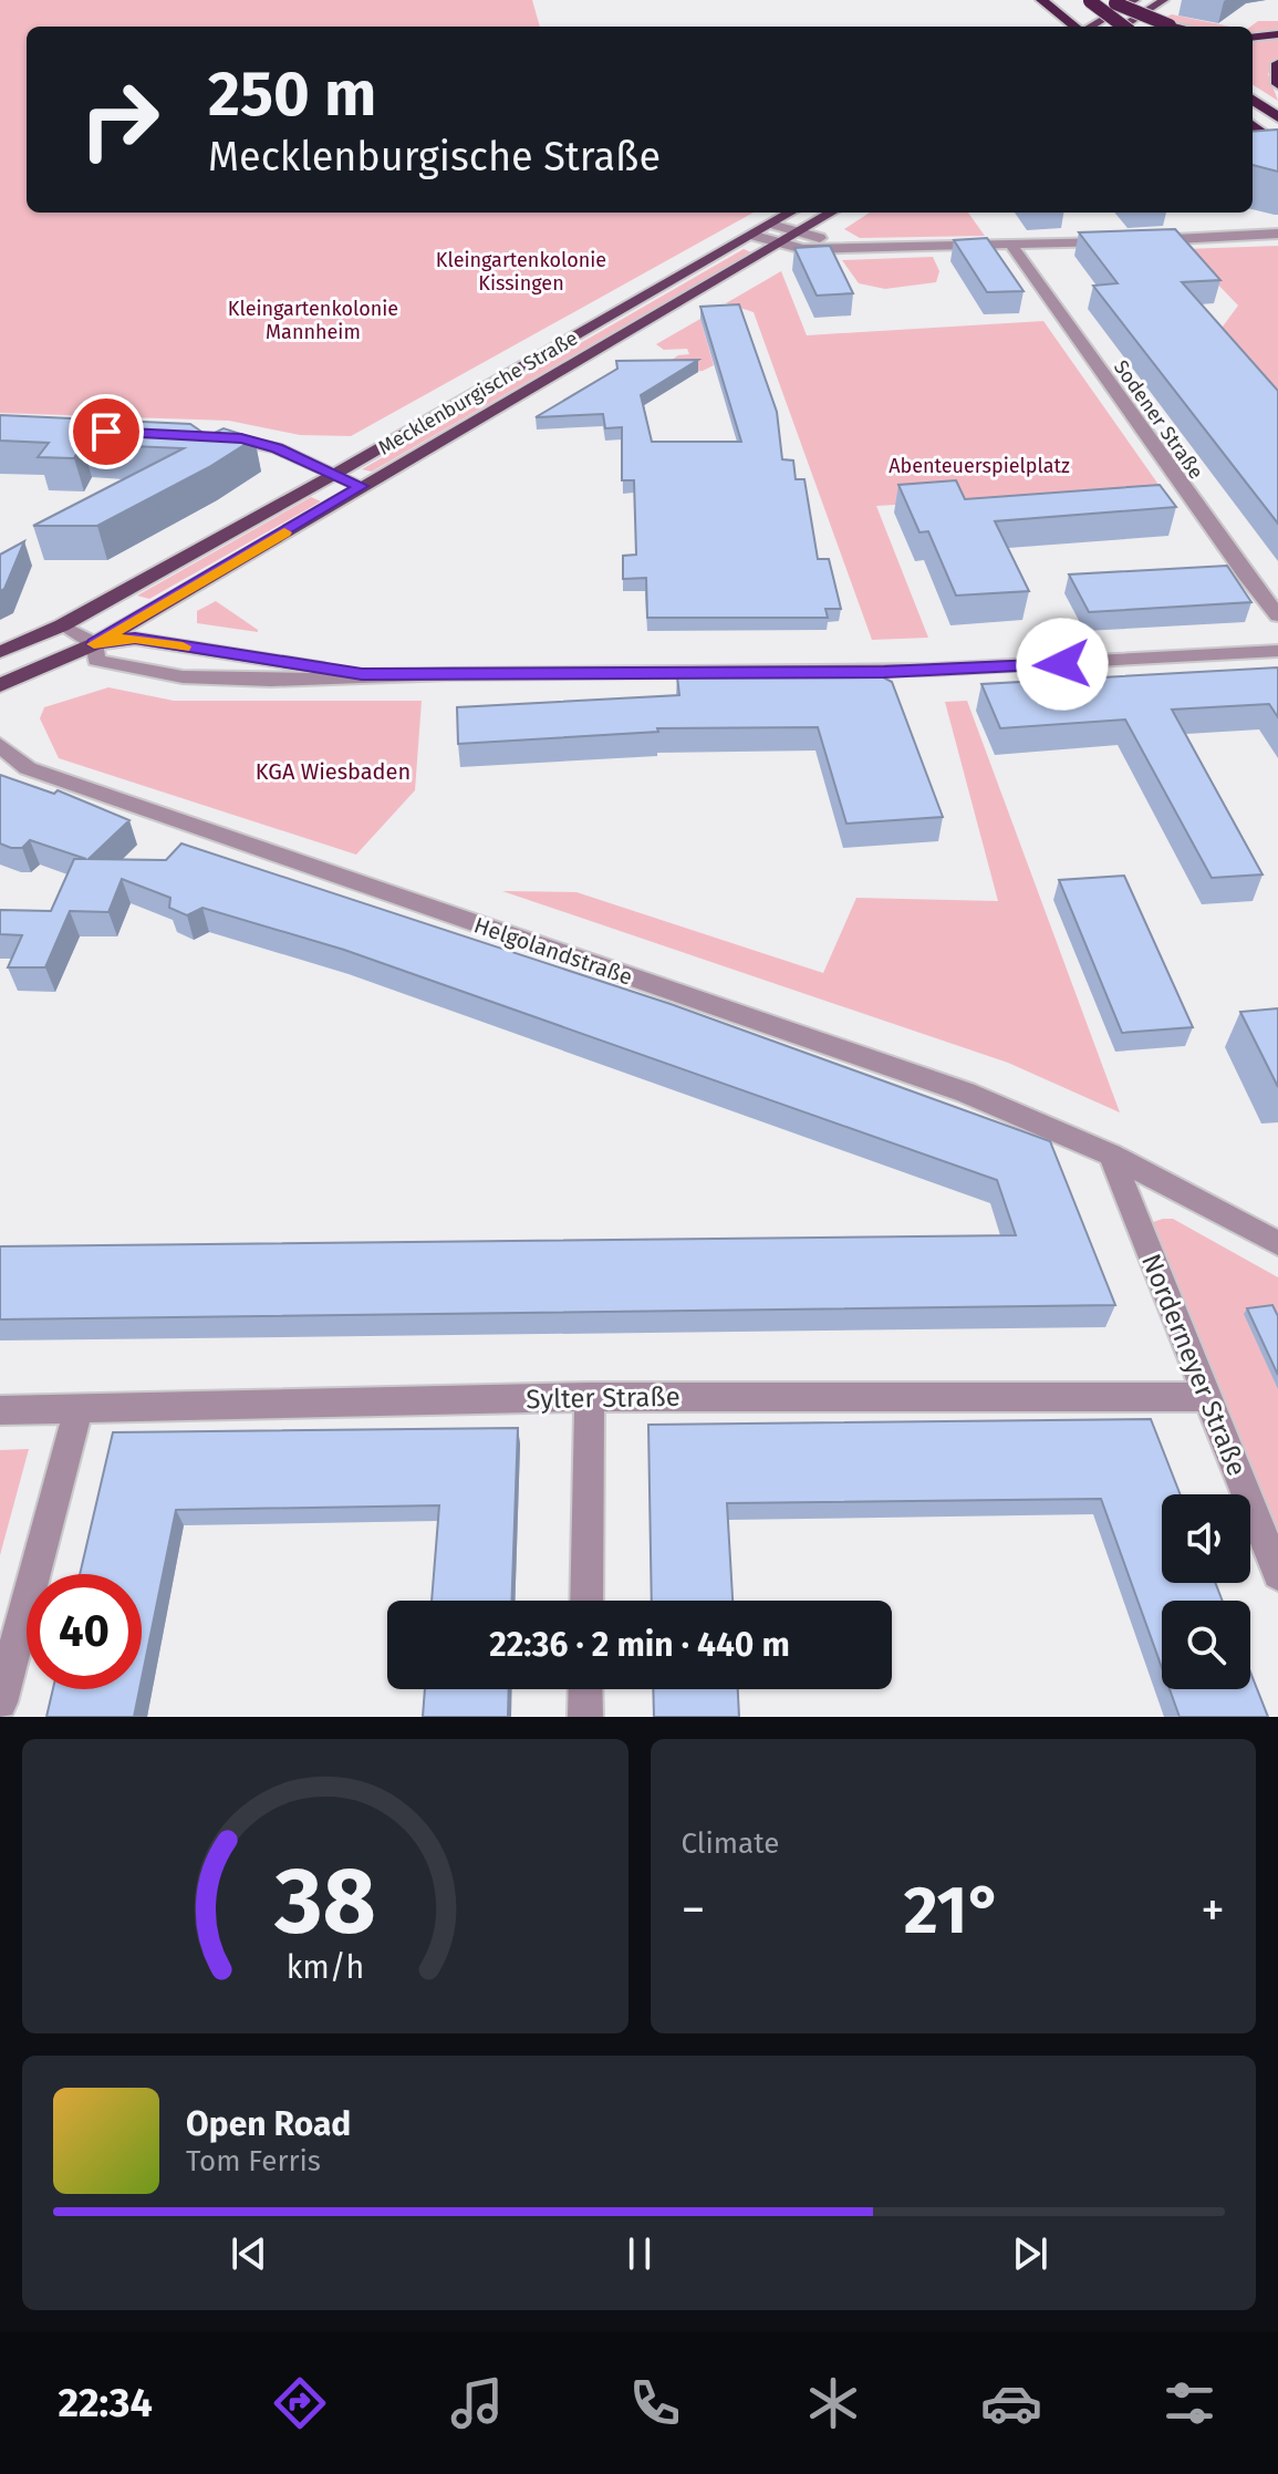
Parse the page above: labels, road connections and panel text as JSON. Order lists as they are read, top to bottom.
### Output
{
  "streets": {
    "main road": ["Mecklenburgische Straße"],
    "street": [
      "Sodener Straße",
      "Helgolandstraße",
      "Norderneyer Straße",
      "Sylter Straße"
    ]
  },
  "crossings": [
    ["Helgolandstraße", "Norderneyer Straße"],
    ["Norderneyer Straße", "Sylter Straße"]
  ],
  "parks": [
    "Kleingartenkolonie Kissingen",
    "Kleingartenkolonie Mannheim",
    "Abenteuerspielplatz",
    "KGA Wiesbaden"
  ],
  "page": {
    "turn": ["250 m", "Mecklenburgische Straße"],
    "limit": "40",
    "trip": "22:36 · 2 min · 440 m",
    "tile": "Climate",
    "heat": ["−", "21°", "+"],
    "song": ["Open Road", "Tom Ferris"],
    "tabs": "22:34",
    "gauge": ["38", "km/h"]
  }
}
